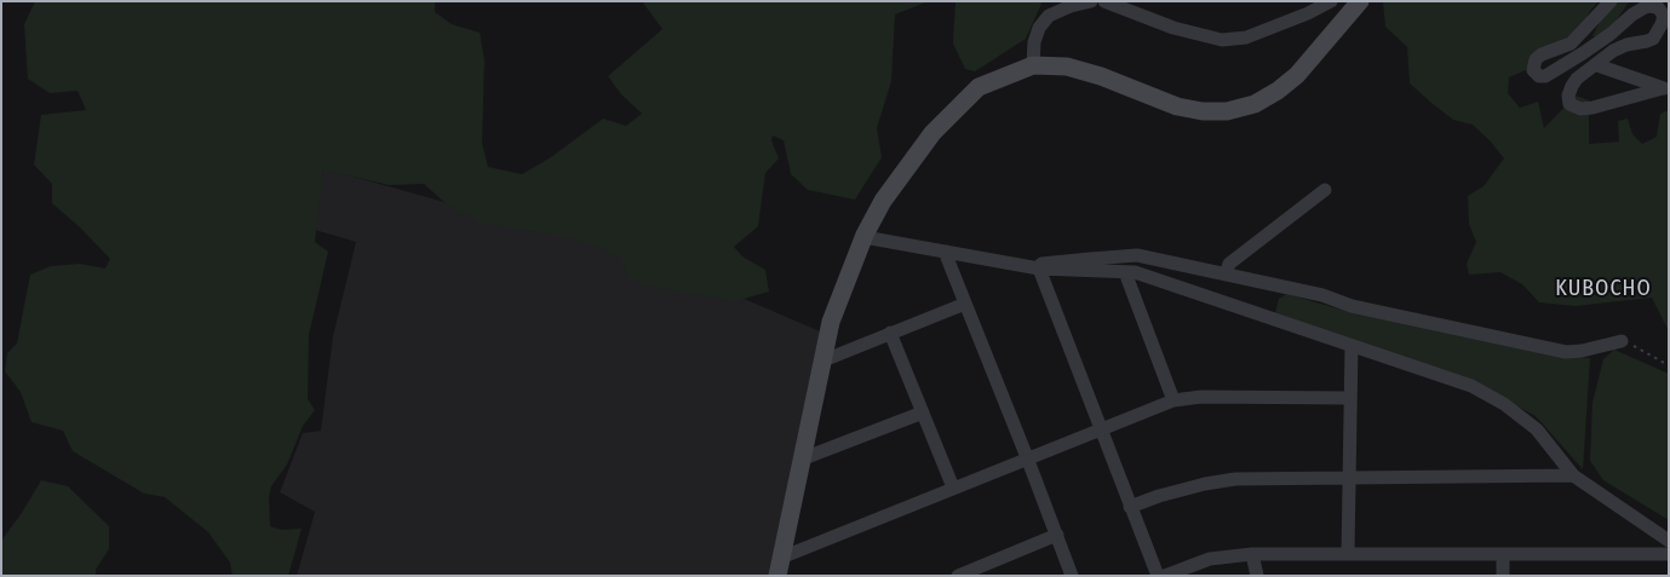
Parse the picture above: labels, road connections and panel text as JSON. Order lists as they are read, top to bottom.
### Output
{
  "districts": ["KUBOCHO"]
}
